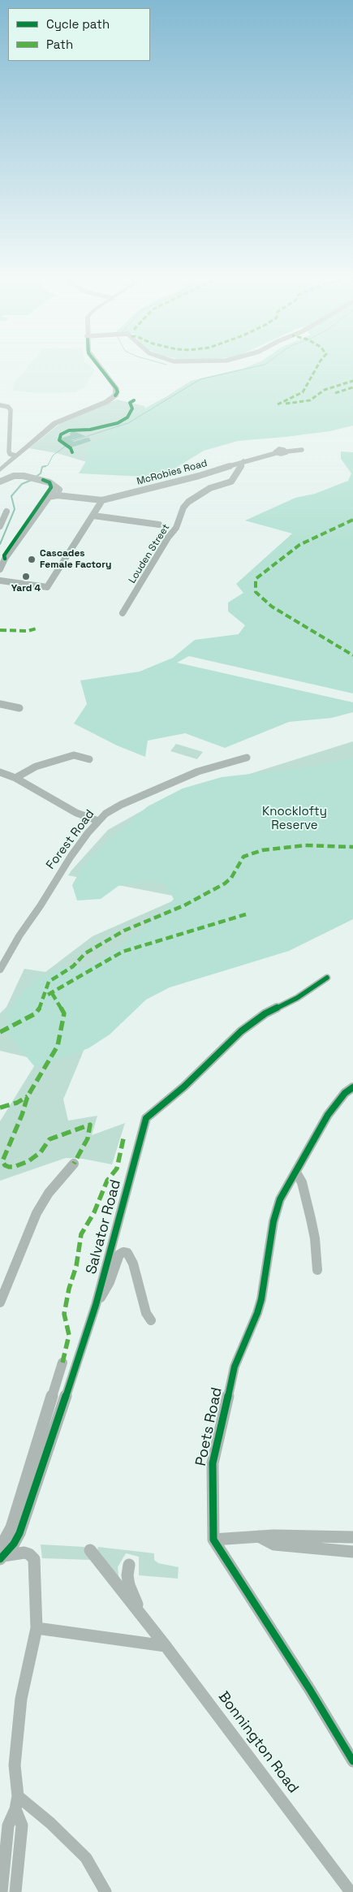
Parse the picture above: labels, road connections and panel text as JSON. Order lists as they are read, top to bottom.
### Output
{
  "streets": {
    "street": [
      "McRobies Road",
      "Louden Street",
      "Forest Road",
      "Salvator Road",
      "Poets Road",
      "Bonnington Road"
    ]
  },
  "crossings": [
    ["McRobies Road", "Louden Street"]
  ],
  "parks": ["Knocklofty Reserve"],
  "places": ["Cascades Female Factory", "Yard 4"],
  "legend": ["Cycle path", "Path"]
}
